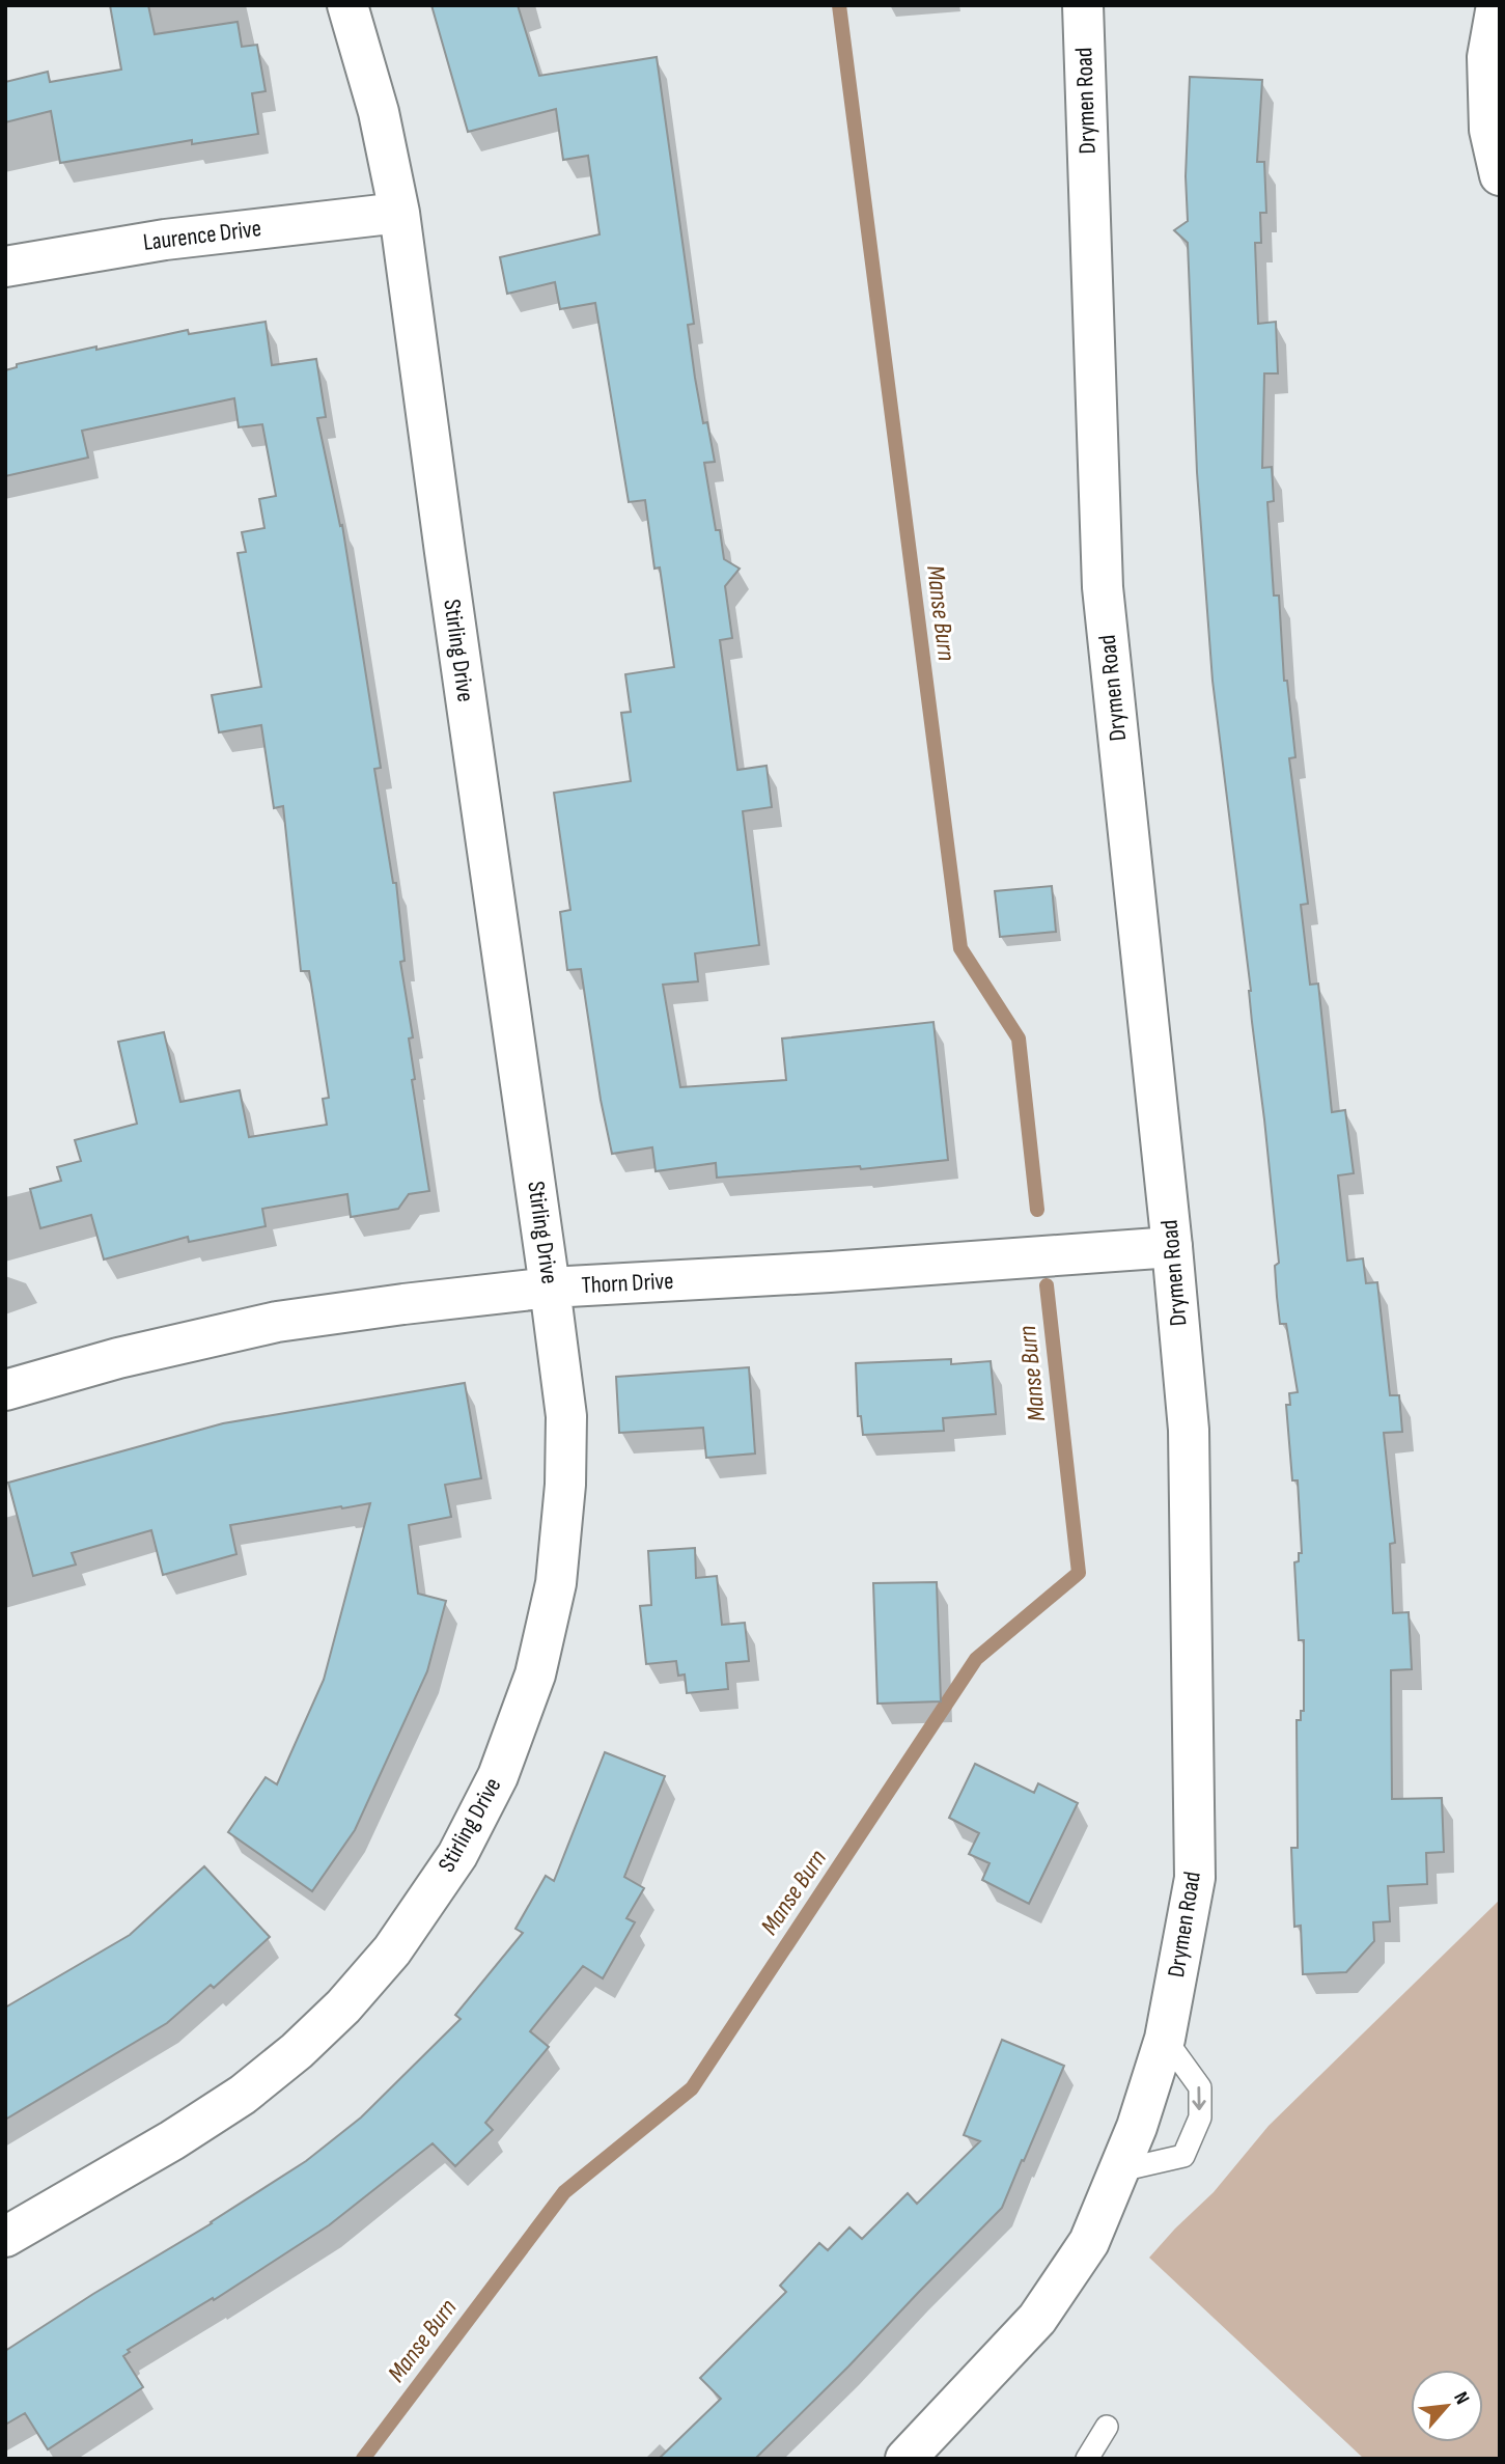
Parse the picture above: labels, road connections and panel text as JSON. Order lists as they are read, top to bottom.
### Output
{
  "streets": {
    "street": [
      "Drymen Road",
      "Laurence Drive",
      "Stirling Drive",
      "Thorn Drive"
    ]
  },
  "crossings": [
    ["Drymen Road", "Thorn Drive"],
    ["Laurence Drive", "Stirling Drive"],
    ["Stirling Drive", "Thorn Drive"]
  ],
  "water": ["Manse Burn"],
  "north": "top right"
}
